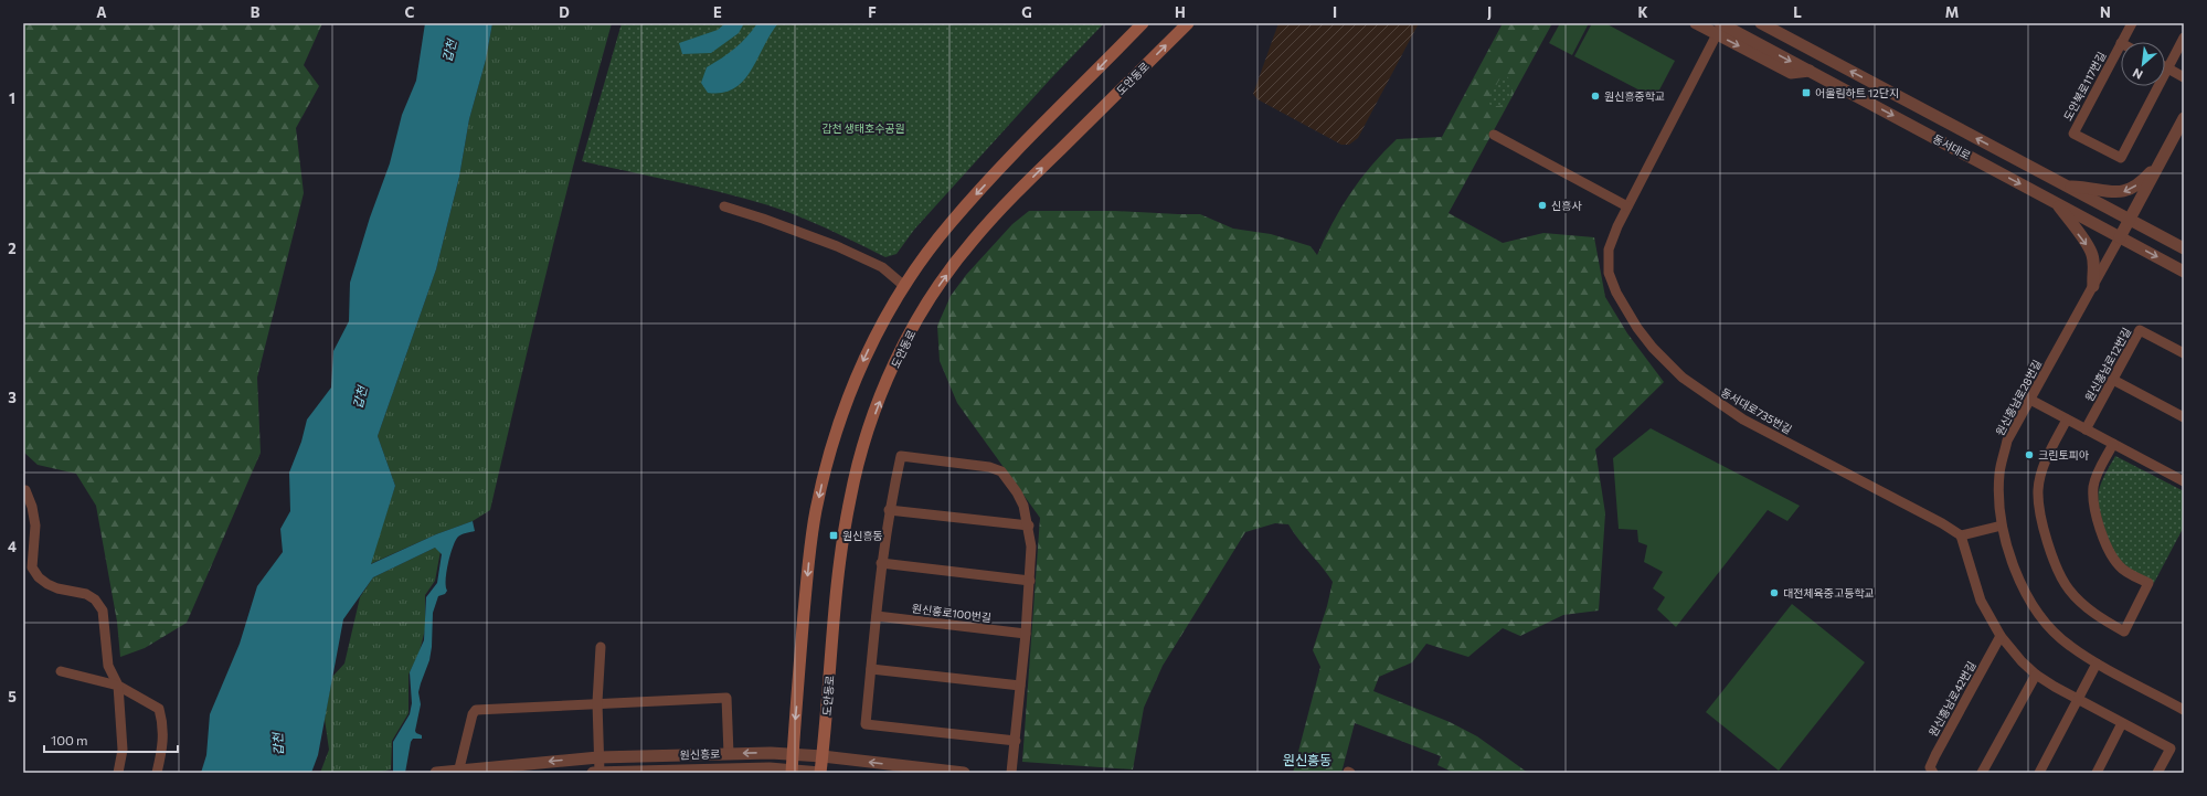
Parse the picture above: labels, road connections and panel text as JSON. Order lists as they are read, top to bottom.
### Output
{
  "streets": {
    "main road": ["도안동로"],
    "street": [
      "도안북로117번길",
      "동서대로",
      "원신흥남로12번길",
      "원신흥남로28번길",
      "동서대로735번길",
      "원신흥로100번길",
      "원신흥남로42번길",
      "원신흥로"
    ]
  },
  "crossings": [
    ["도안동로", "원신흥로"],
    ["동서대로", "원신흥남로28번길"],
    ["동서대로", "동서대로735번길"]
  ],
  "districts": ["원신흥동"],
  "water": ["갑천"],
  "parks": ["갑천 생태호수공원"],
  "places": {
    "transit": ["어울림하트 12단지", "원신흥동"],
    "other": [
      "원신흥중학교",
      "신흥사",
      "크린토피아",
      "대전체육중고등학교"
    ]
  },
  "scale_bar": "100 m",
  "north": "bottom left",
  "grid": {
    "columns": [
      "A",
      "B",
      "C",
      "D",
      "E",
      "F",
      "G",
      "H",
      "I",
      "J",
      "K",
      "L",
      "M",
      "N"
    ],
    "rows": [
      "1",
      "2",
      "3",
      "4",
      "5"
    ]
  }
}
